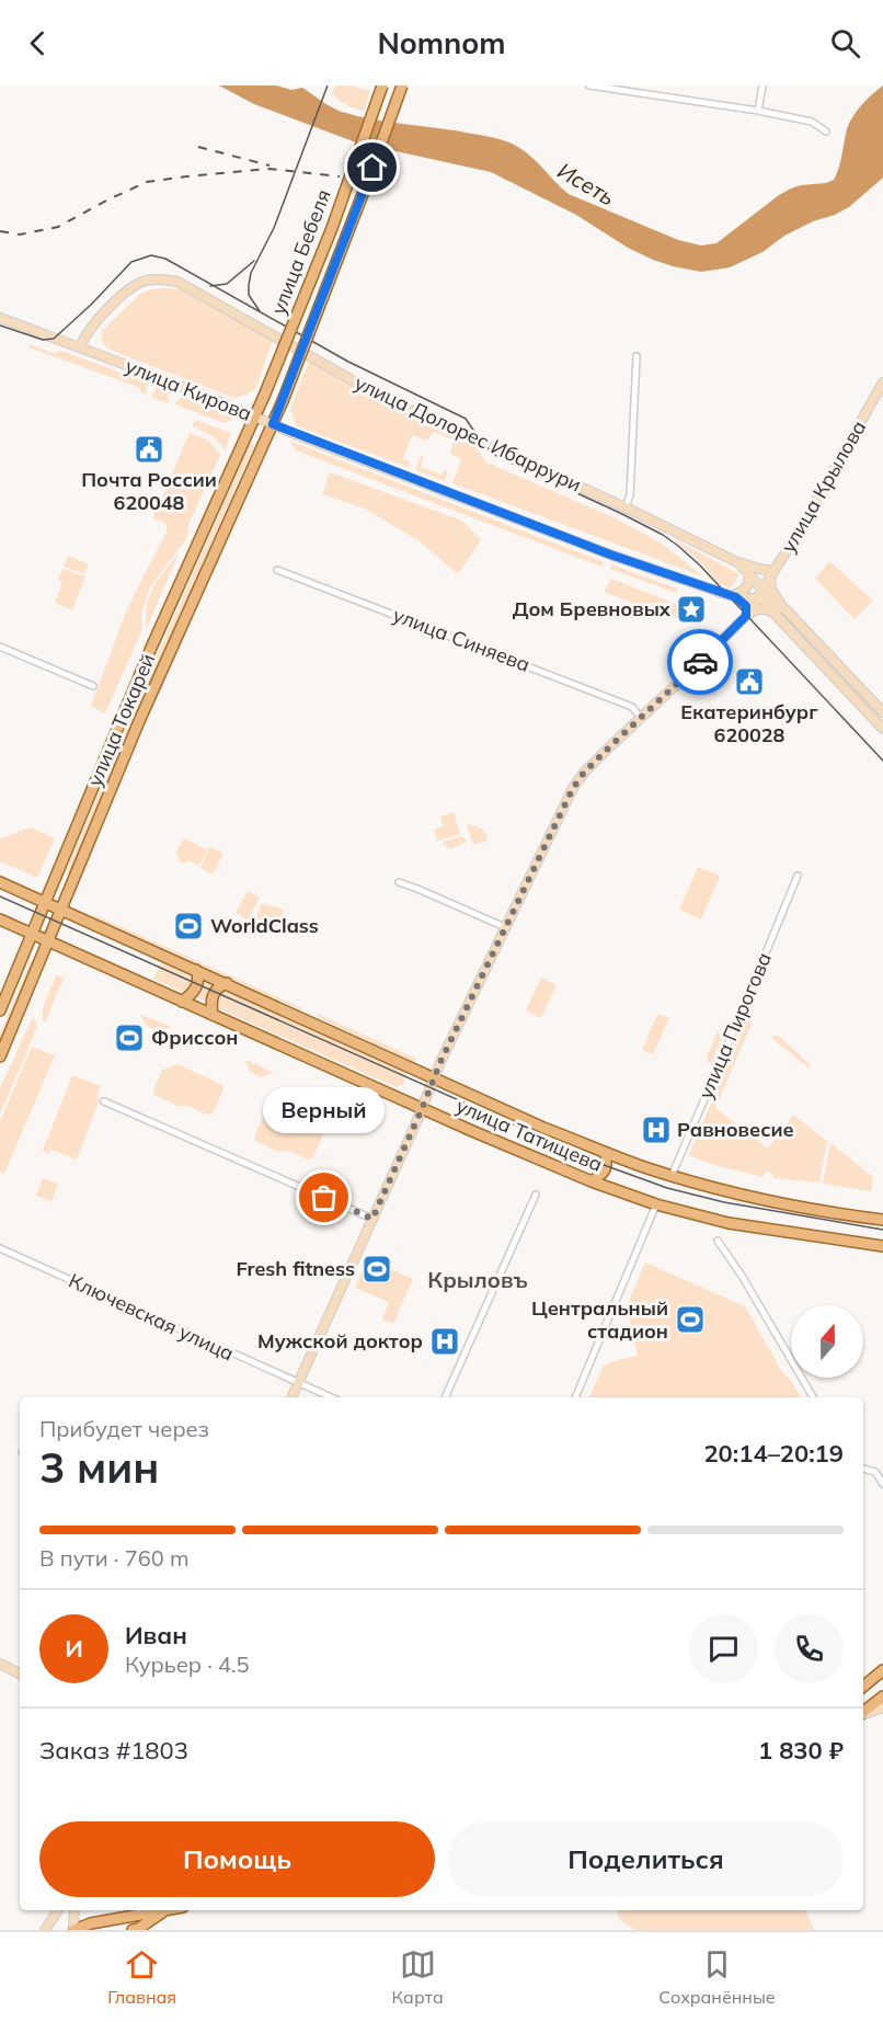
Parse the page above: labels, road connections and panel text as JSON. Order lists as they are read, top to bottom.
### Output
{
  "streets": {
    "main road": [
      "улица Бебеля",
      "улица Кирова",
      "улица Долорес Ибаррури",
      "улица Крылова",
      "улица Токарей",
      "улица Татищева"
    ],
    "street": ["улица Синяева", "улица Пирогова", "Ключевская улица"]
  },
  "crossings": [
    ["улица Бебеля", "улица Токарей"],
    ["улица Кирова", "улица Долорес Ибаррури"],
    ["улица Кирова", "улица Крылова"],
    ["улица Кирова", "улица Токарей"],
    ["улица Долорес Ибаррури", "улица Крылова"],
    ["улица Крылова", "улица Синяева"],
    ["улица Крылова", "улица Татищева"],
    ["улица Крылова", "Ключевская улица"],
    ["улица Токарей", "улица Татищева"],
    ["улица Пирогова", "улица Татищева"]
  ],
  "districts": ["Крыловъ"],
  "water": ["Исеть"],
  "places": {
    "public building": ["Почта России 620048", "Екатеринбург 620028"],
    "place": ["Дом Бревновых"],
    "sports": [
      "WorldClass",
      "Фриссон",
      "Fresh fitness",
      "Центральный стадион"
    ],
    "hospital": ["Равновесие", "Мужской доктор"],
    "other": ["Верный"]
  },
  "north": "top",
  "page": {
    "header": "Nomnom",
    "bubble": "Верный",
    "heading": ["3 мин", "Прибудет через", "20:14–20:19"],
    "panel": [
      "Иван",
      "Курьер · 4.5",
      "Заказ #1803",
      "1 830 ₽"
    ],
    "bar": "В пути · 760 m",
    "round": "И",
    "buttons": ["Помощь", "Поделиться"],
    "tabs": ["Главная", "Карта", "Сохранённые"]
  }
}
